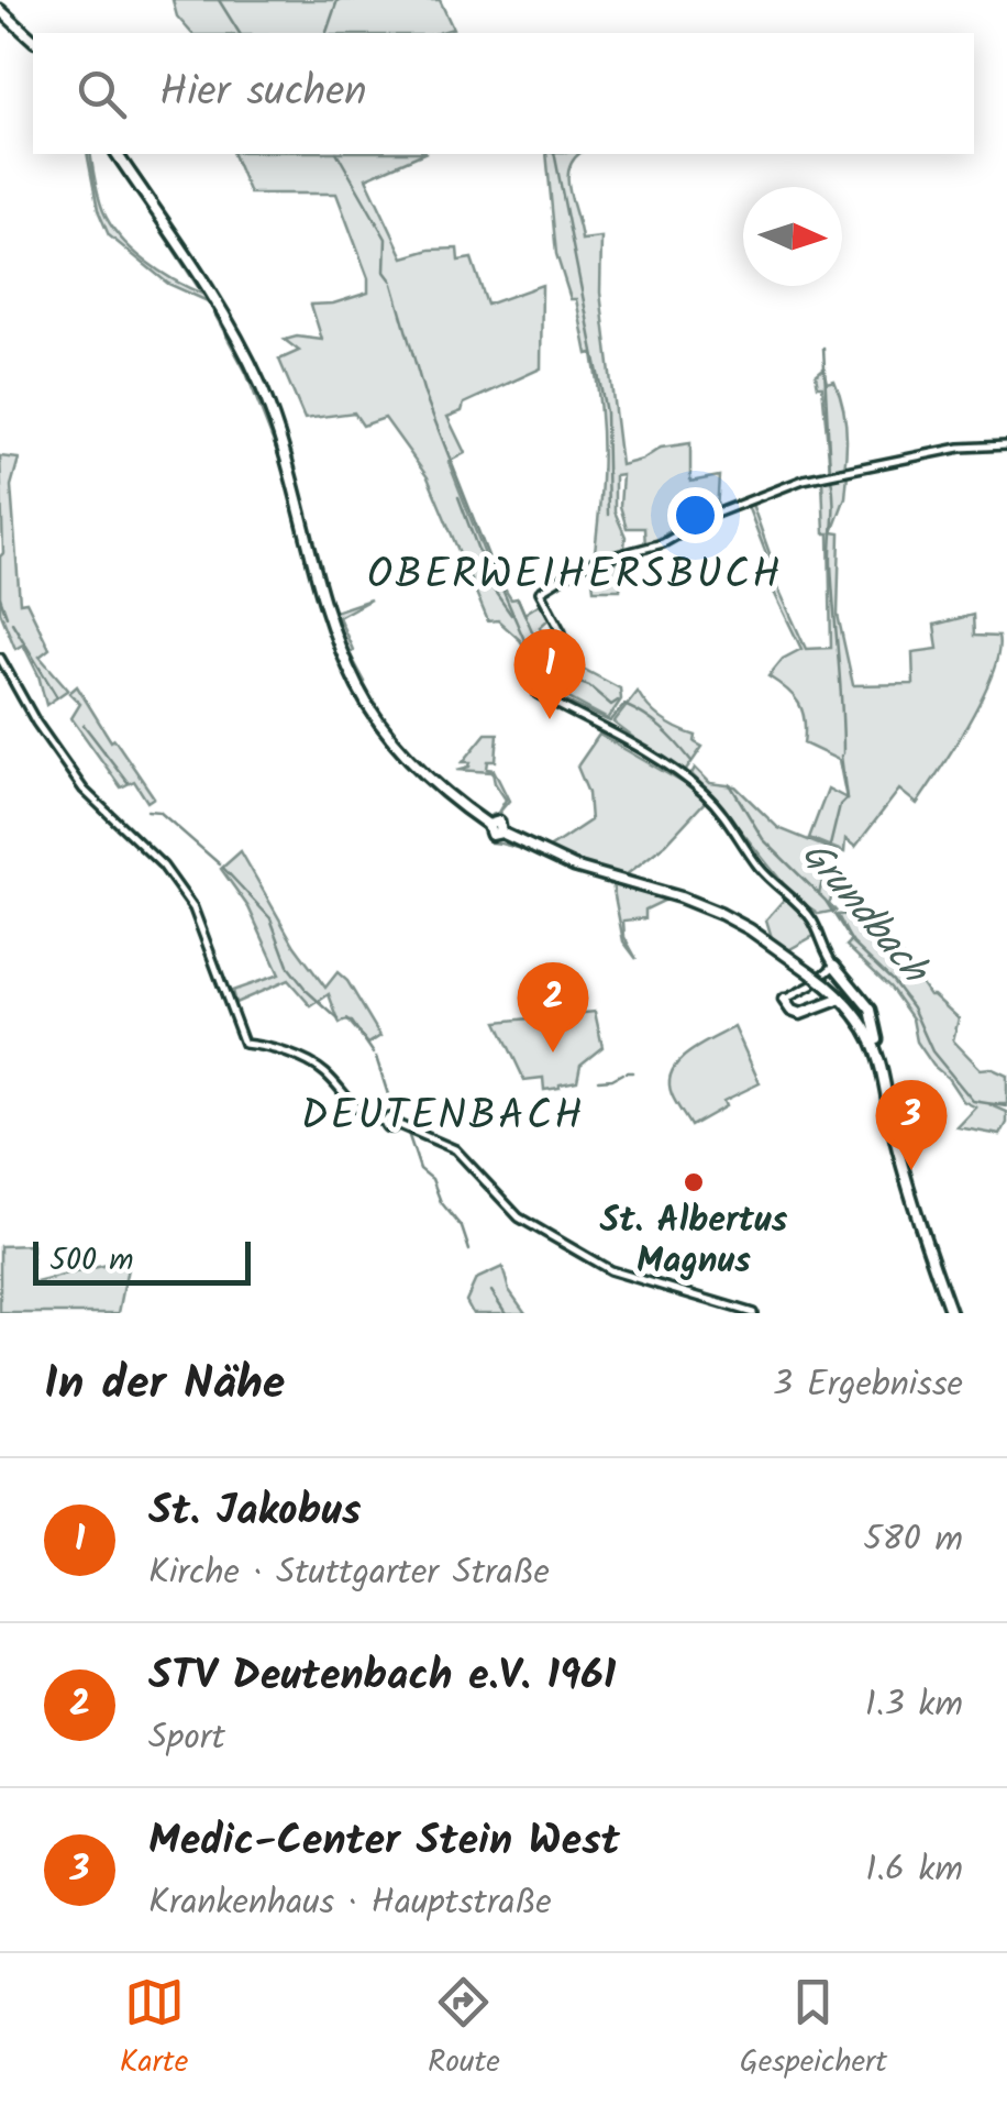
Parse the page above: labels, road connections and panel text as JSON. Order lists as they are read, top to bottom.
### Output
{
  "districts": ["OBERWEIHERSBUCH", "DEUTENBACH"],
  "water": ["Grundbach"],
  "places": ["St. Albertus Magnus"],
  "scale_bar": "500 m",
  "north": "right",
  "page": {
    "search": "Hier suchen",
    "pins": ["1", "2", "3"],
    "scale": "500 m",
    "heading": ["In der Nähe", "3 Ergebnisse"],
    "list": [
      {
        "mark": "1",
        "name": "St. Jakobus",
        "note": "Kirche · Stuttgarter Straße",
        "value": "580 m"
      },
      {
        "mark": "2",
        "name": "STV Deutenbach e.V. 1961",
        "note": "Sport",
        "value": "1.3 km"
      },
      {
        "mark": "3",
        "name": "Medic-Center Stein West",
        "note": "Krankenhaus · Hauptstraße",
        "value": "1.6 km"
      }
    ],
    "nav": ["Karte", "Route", "Gespeichert"]
  }
}
